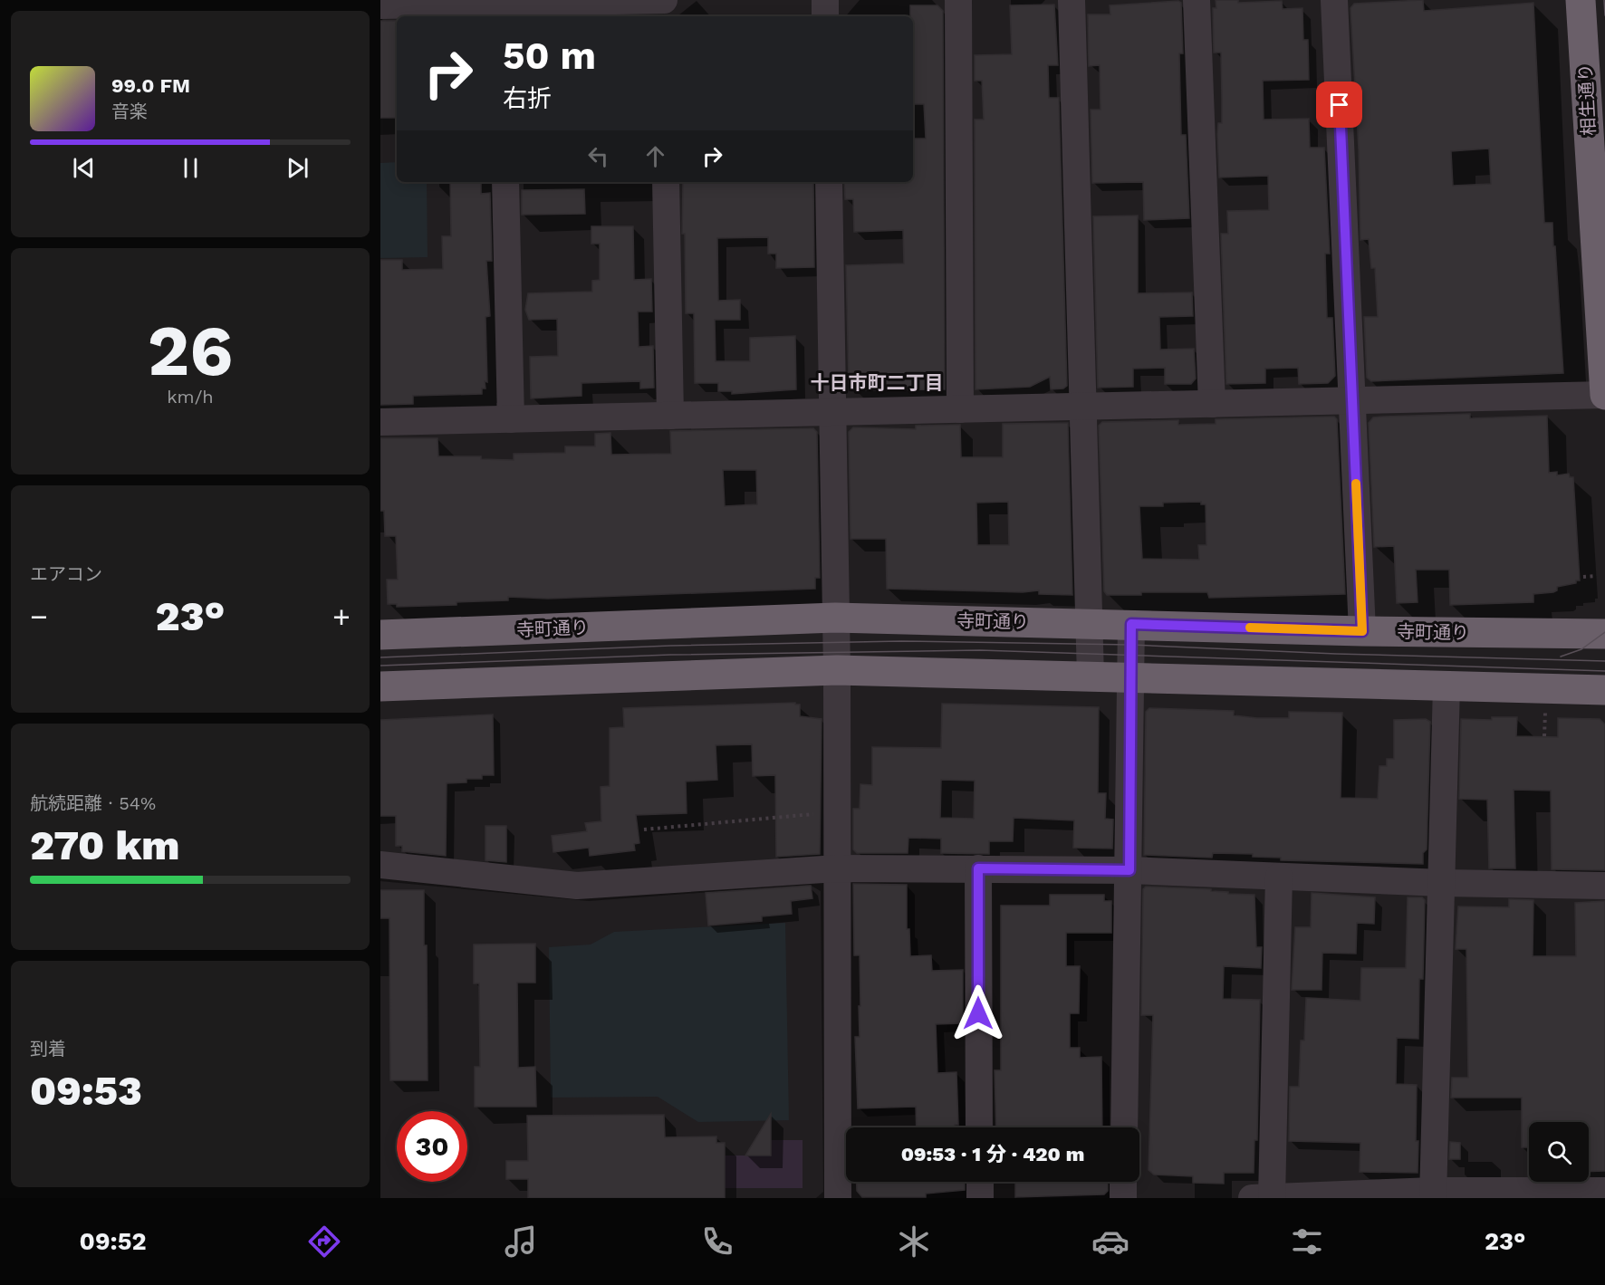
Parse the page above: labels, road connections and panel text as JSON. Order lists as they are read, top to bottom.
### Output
{
  "streets": {
    "highway": ["相生通り", "寺町通り"]
  },
  "districts": ["十日市町二丁目"],
  "page": {
    "turn": ["50 m", "右折"],
    "song": ["99.0 FM", "音楽"],
    "tile": [
      ["26", "km/h"],
      "エアコン",
      ["航続距離 · 54%", "270 km"],
      ["到着", "09:53"]
    ],
    "heat": ["−", "23°", "+"],
    "limit": "30",
    "trip": "09:53 · 1 分 · 420 m",
    "tabs": ["09:52", "23°"]
  }
}
